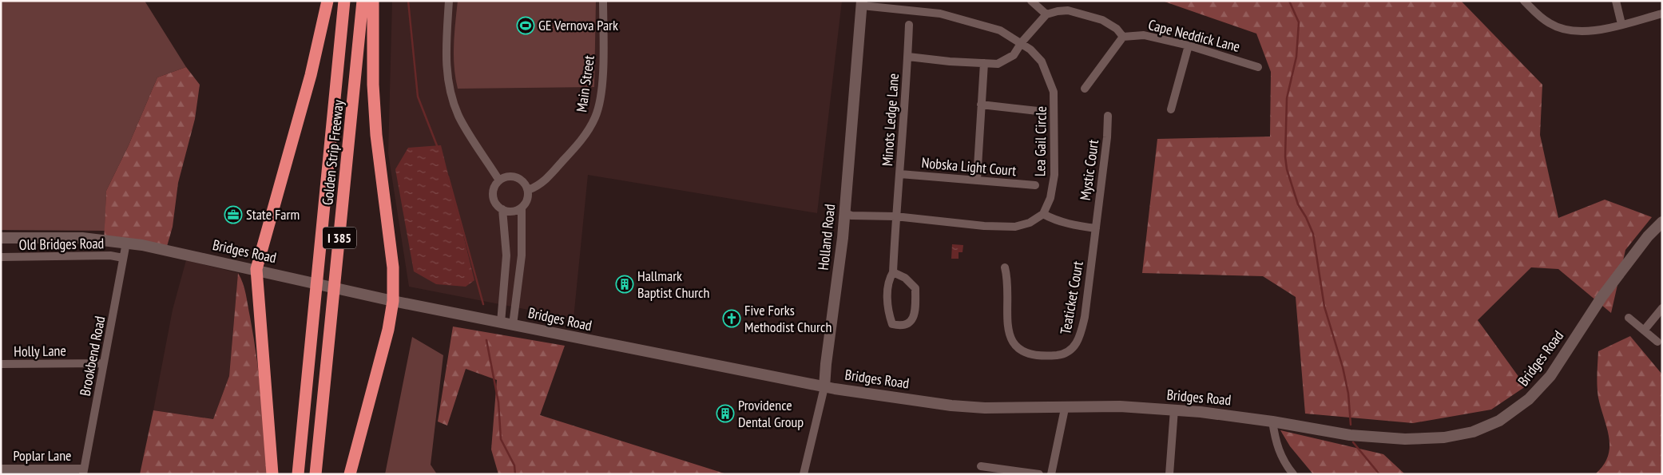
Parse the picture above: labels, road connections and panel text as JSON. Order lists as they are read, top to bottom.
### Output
{
  "streets": {
    "highway": ["Golden Strip Freeway", "I 385"],
    "main road": ["Holland Road", "Bridges Road"],
    "street": [
      "Cape Neddick Lane",
      "Main Street",
      "Minots Ledge Lane",
      "Lea Gail Circle",
      "Nobska Light Court",
      "Mystic Court",
      "Old Bridges Road",
      "Teaticket Court",
      "Holly Lane",
      "Brookbend Road",
      "Poplar Lane"
    ]
  },
  "crossings": [
    ["Minots Ledge Lane", "Nobska Light Court"],
    ["Lea Gail Circle", "Holland Road"],
    ["Mystic Court", "Teaticket Court"],
    ["Holland Road", "Bridges Road"],
    ["Old Bridges Road", "Brookbend Road"],
    ["Bridges Road", "Brookbend Road"],
    ["Holly Lane", "Brookbend Road"],
    ["Brookbend Road", "Poplar Lane"]
  ],
  "places": {
    "sports": ["GE Vernova Park"],
    "office": ["State Farm"],
    "building": ["Hallmark Baptist Church", "Providence Dental Group"],
    "church": ["Five Forks Methodist Church"]
  }
}
